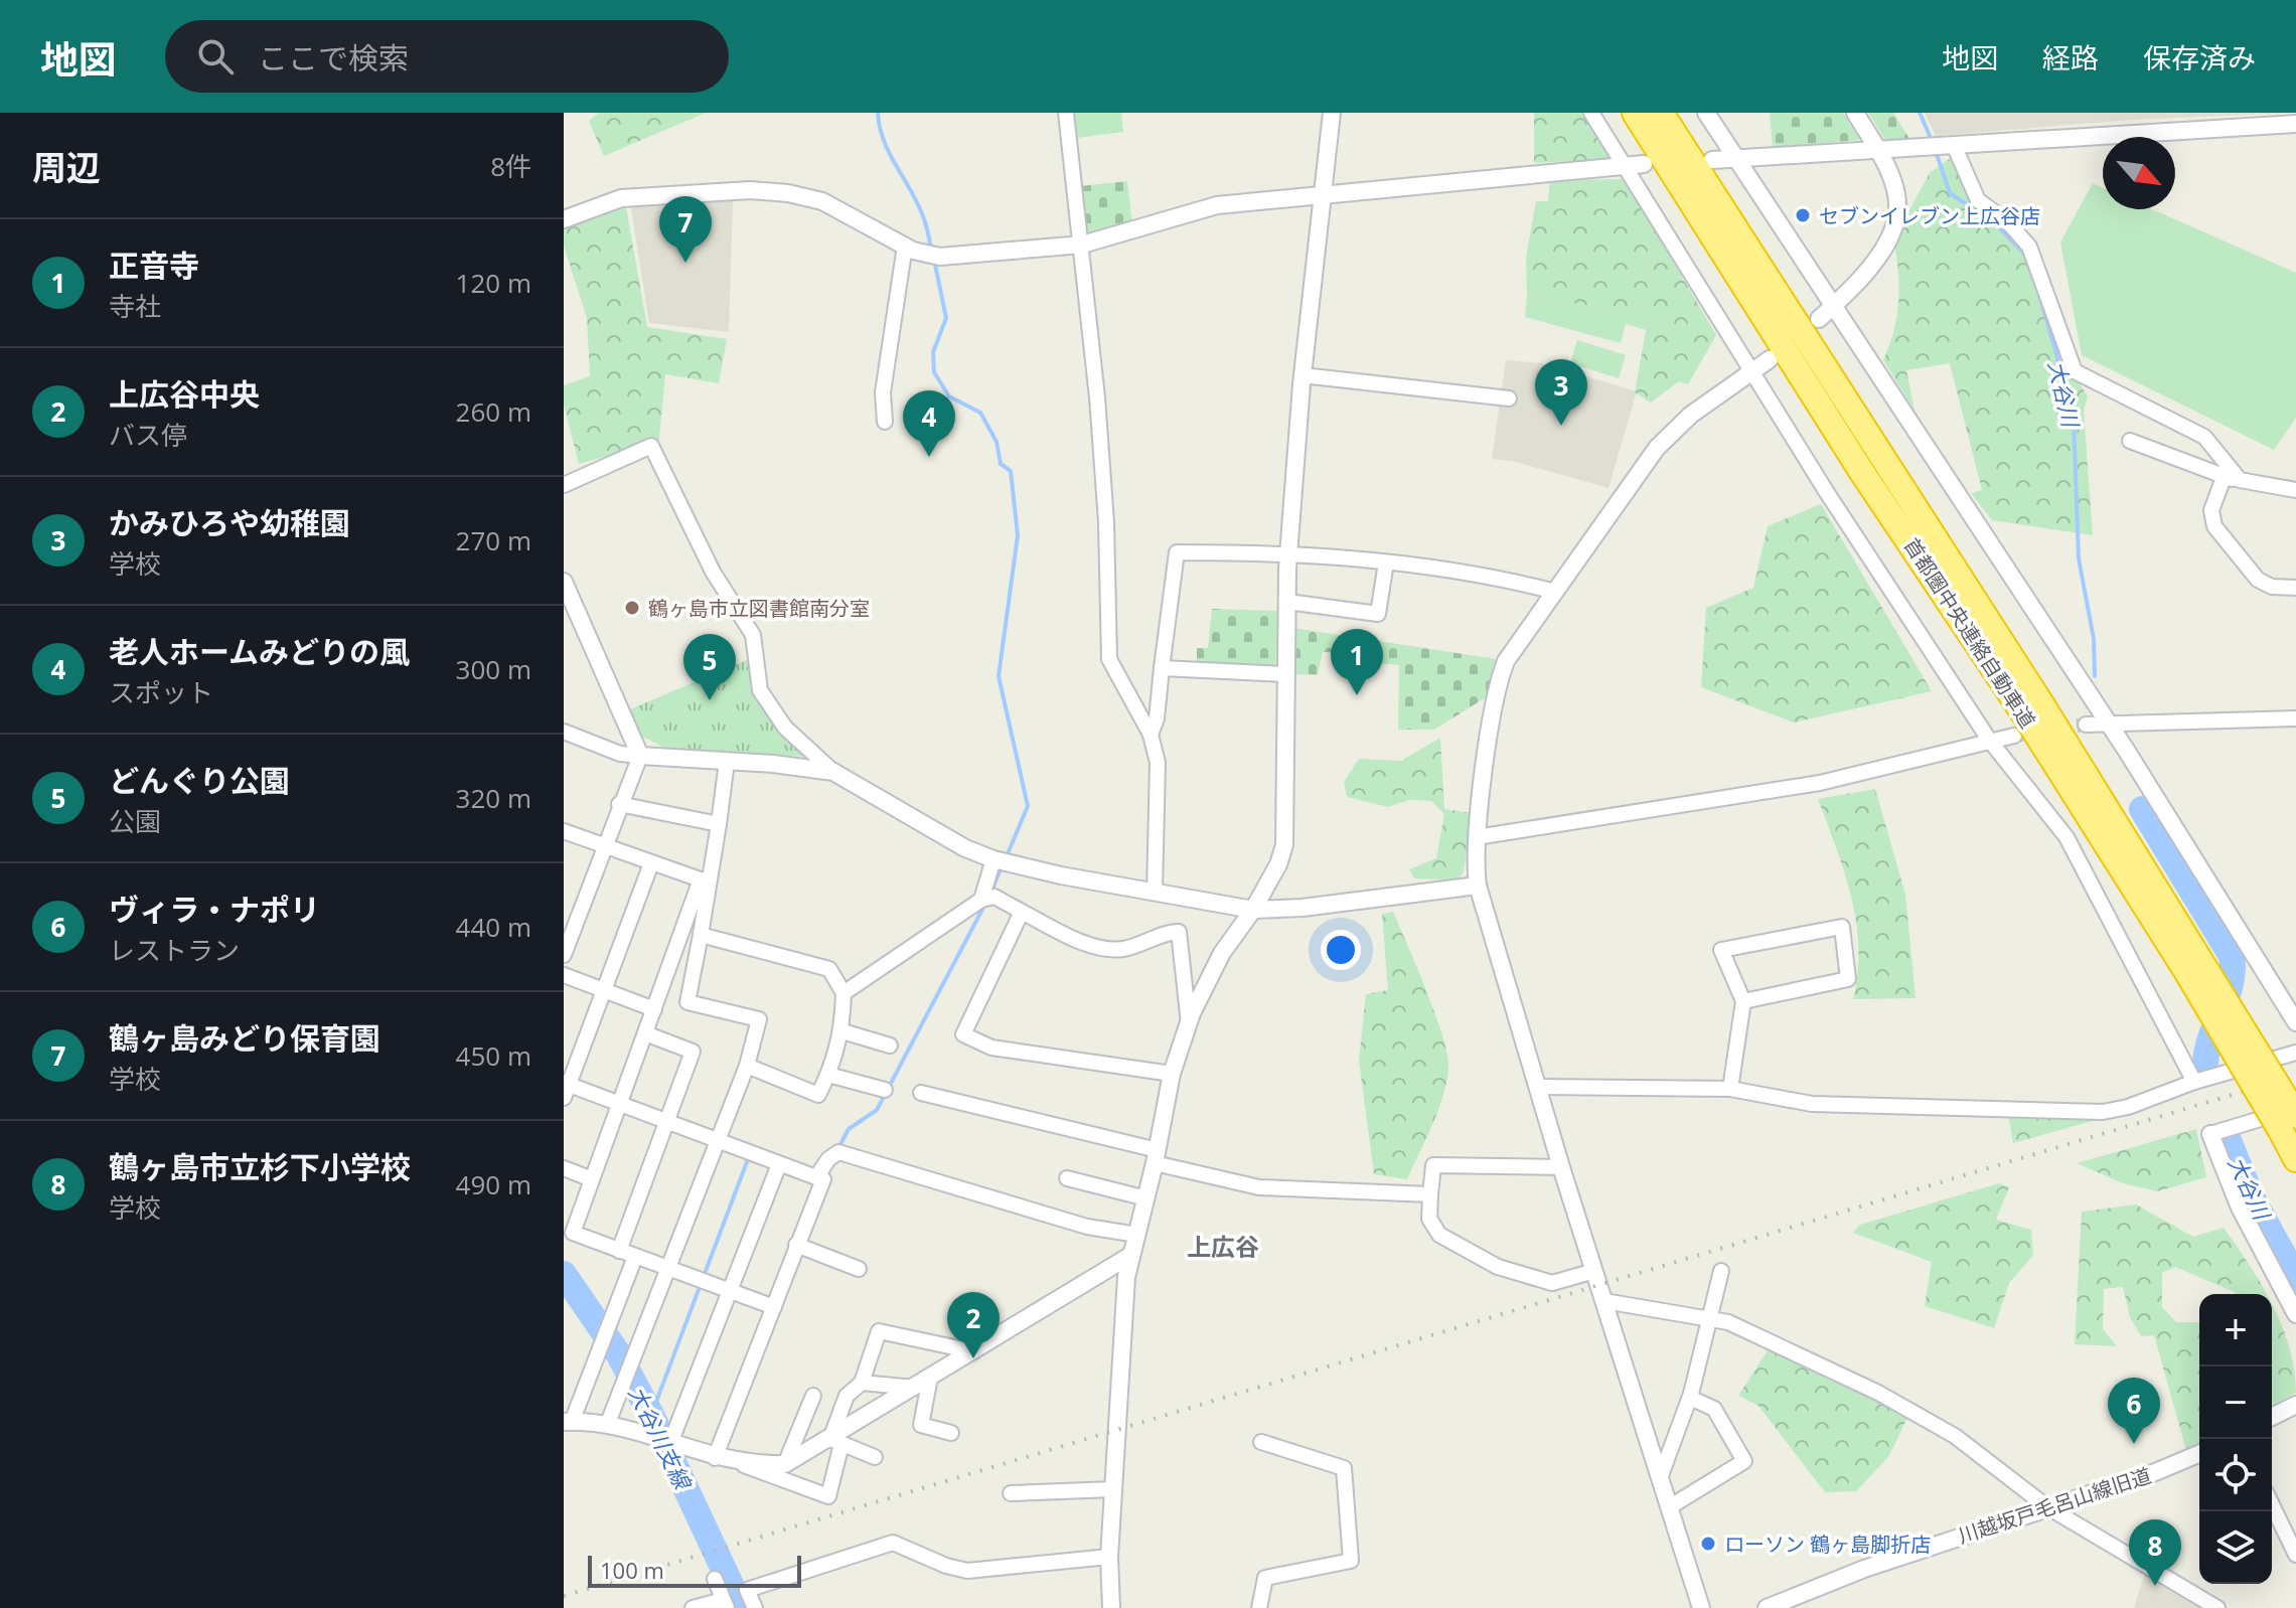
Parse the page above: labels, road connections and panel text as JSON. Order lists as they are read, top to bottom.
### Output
{
  "streets": {
    "highway": ["首都圏中央連絡自動車道"],
    "street": ["川越坂戸毛呂山線旧道"]
  },
  "districts": ["上広谷"],
  "water": ["大谷川", "大谷川支線"],
  "places": ["セブンイレブン上広谷店", "鶴ヶ島市立図書館南分室", "ローソン 鶴ヶ島脚折店"],
  "scale_bar": "100 m",
  "north": "bottom right",
  "page": {
    "header": "地図",
    "search": "ここで検索",
    "nav": ["地図", "経路", "保存済み"],
    "heading": ["周辺", "8件"],
    "pins": [
      "7",
      "3",
      "4",
      "1",
      "5",
      "2",
      "6",
      "8"
    ],
    "list": [
      {
        "mark": "1",
        "name": "正音寺",
        "note": "寺社",
        "value": "120 m"
      },
      {
        "mark": "2",
        "name": "上広谷中央",
        "note": "バス停",
        "value": "260 m"
      },
      {
        "mark": "3",
        "name": "かみひろや幼稚園",
        "note": "学校",
        "value": "270 m"
      },
      {
        "mark": "4",
        "name": "老人ホームみどりの風",
        "note": "スポット",
        "value": "300 m"
      },
      {
        "mark": "5",
        "name": "どんぐり公園",
        "note": "公園",
        "value": "320 m"
      },
      {
        "mark": "6",
        "name": "ヴィラ・ナポリ",
        "note": "レストラン",
        "value": "440 m"
      },
      {
        "mark": "7",
        "name": "鶴ヶ島みどり保育園",
        "note": "学校",
        "value": "450 m"
      },
      {
        "mark": "8",
        "name": "鶴ヶ島市立杉下小学校",
        "note": "学校",
        "value": "490 m"
      }
    ],
    "map_buttons": ["+", "−"],
    "scale": "100 m"
  }
}
